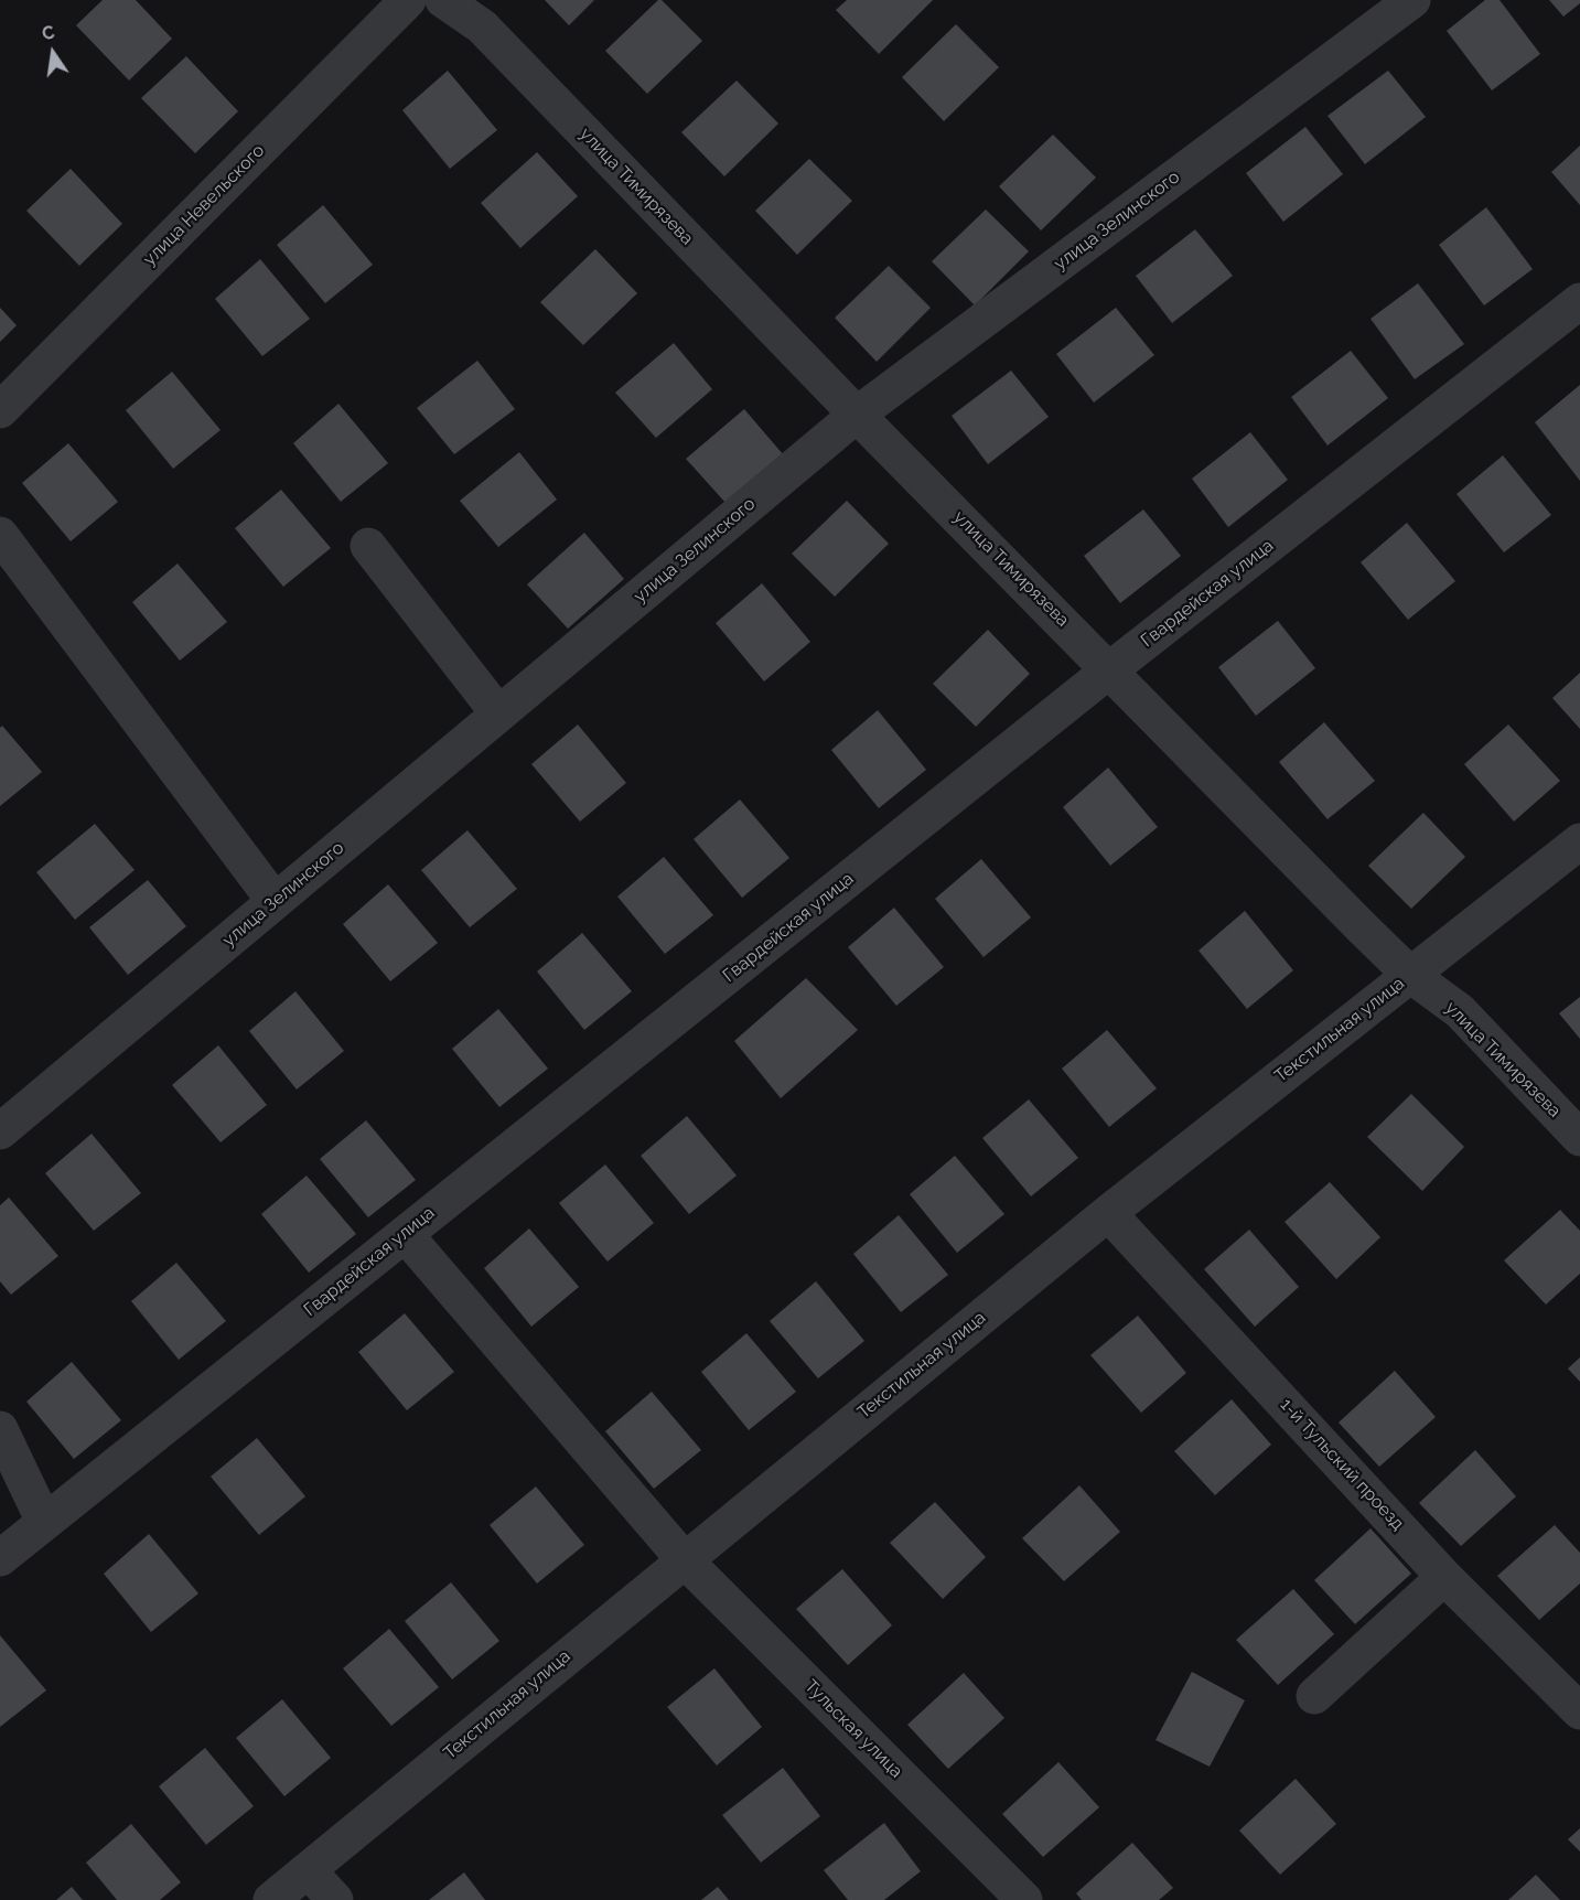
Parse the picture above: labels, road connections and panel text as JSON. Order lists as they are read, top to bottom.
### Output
{
  "streets": {
    "street": [
      "улица Тимирязева",
      "улица Невельского",
      "улица Зелинского",
      "Гвардейская улица",
      "Текстильная улица",
      "1-й Тульский проезд",
      "Тульская улица"
    ]
  },
  "crossings": [
    ["улица Тимирязева", "улица Зелинского"],
    ["улица Тимирязева", "Гвардейская улица"],
    ["улица Тимирязева", "Текстильная улица"],
    ["Гвардейская улица", "Тульская улица"],
    ["Текстильная улица", "1-й Тульский проезд"],
    ["Текстильная улица", "Тульская улица"]
  ],
  "north": "top"
}
